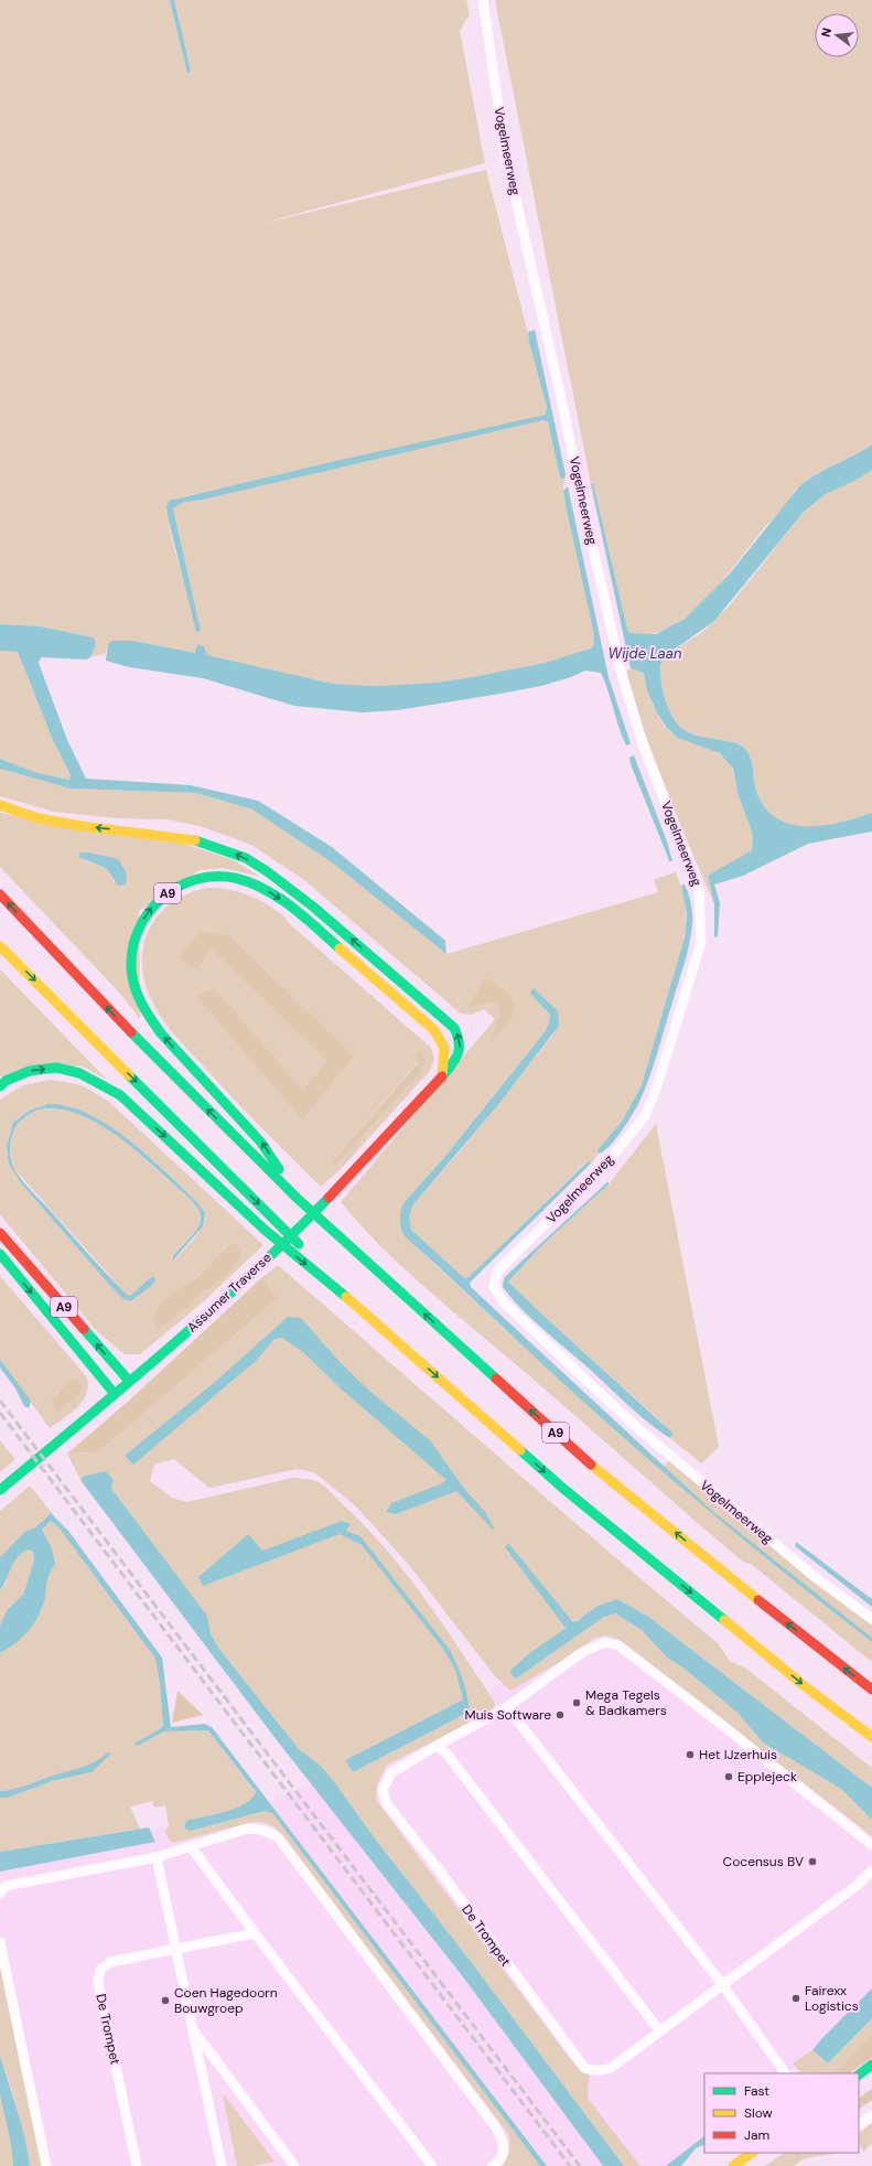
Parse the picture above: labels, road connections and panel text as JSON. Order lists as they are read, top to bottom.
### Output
{
  "streets": {
    "main road": ["A9", "Assumer Traverse"],
    "street": ["Vogelmeerweg", "De Trompet"]
  },
  "crossings": [
    ["A9", "Assumer Traverse"]
  ],
  "one_way": ["Assumer Traverse"],
  "water": ["Wijde Laan"],
  "places": [
    "Mega Tegels & Badkamers",
    "Muis Software",
    "Het IJzerhuis",
    "Epplejeck",
    "Cocensus BV",
    "Fairexx Logistics",
    "Coen Hagedoorn Bouwgroep"
  ],
  "legend": ["Fast", "Slow", "Jam"],
  "north": "left"
}
